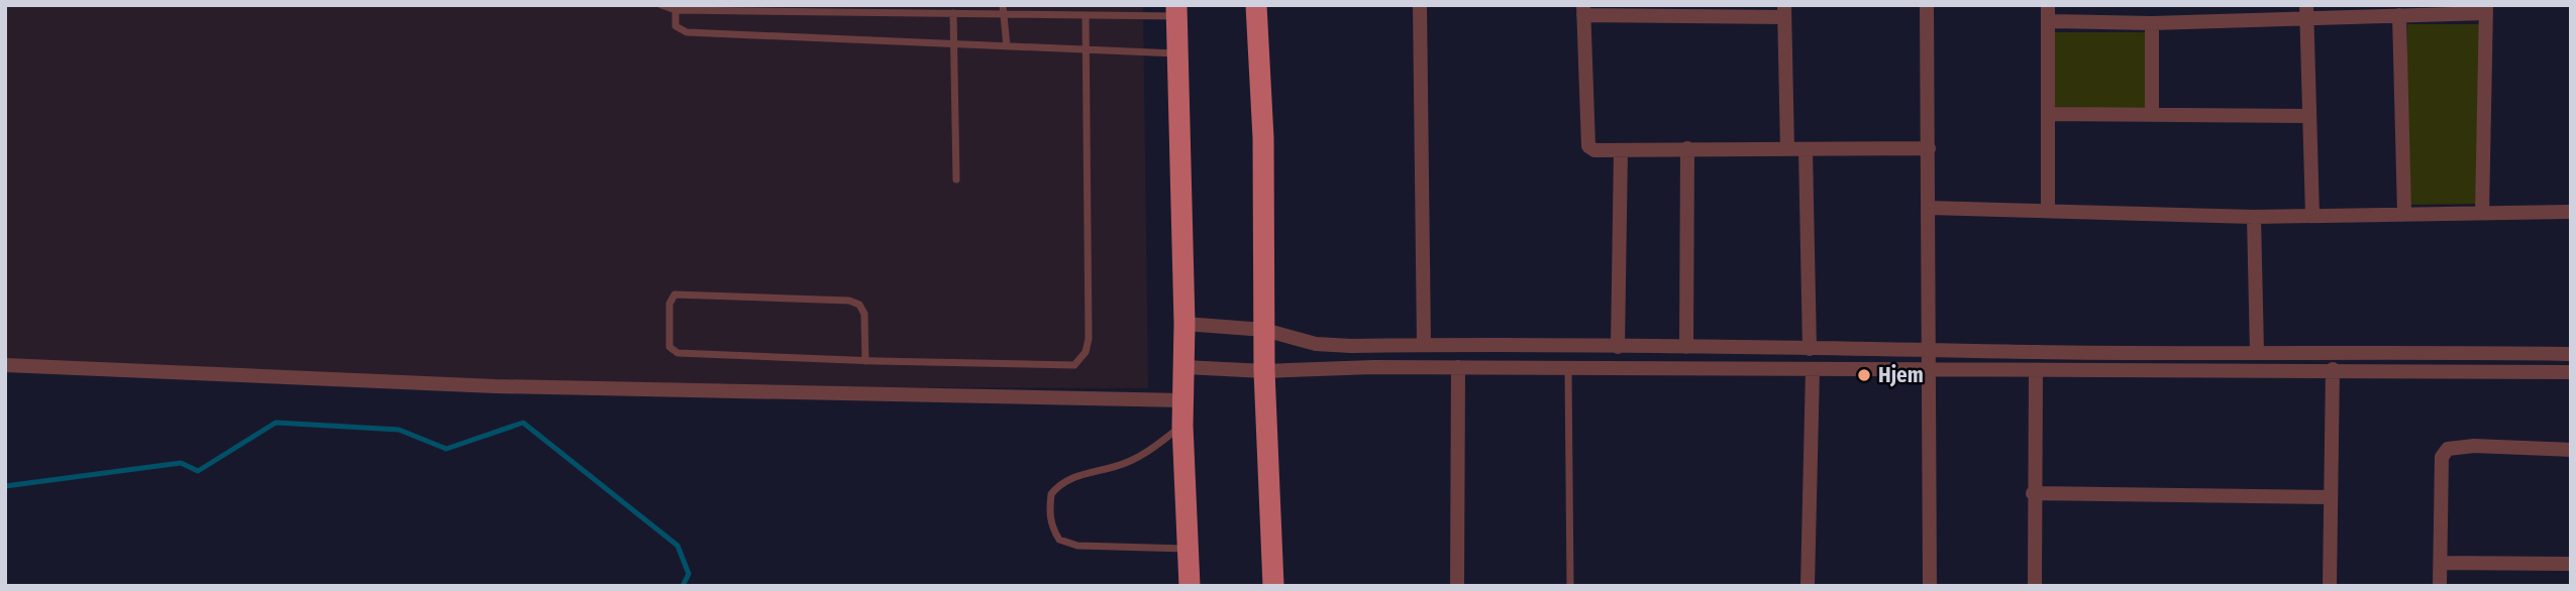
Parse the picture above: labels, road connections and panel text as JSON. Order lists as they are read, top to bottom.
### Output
{
  "places": ["Hjem"]
}
